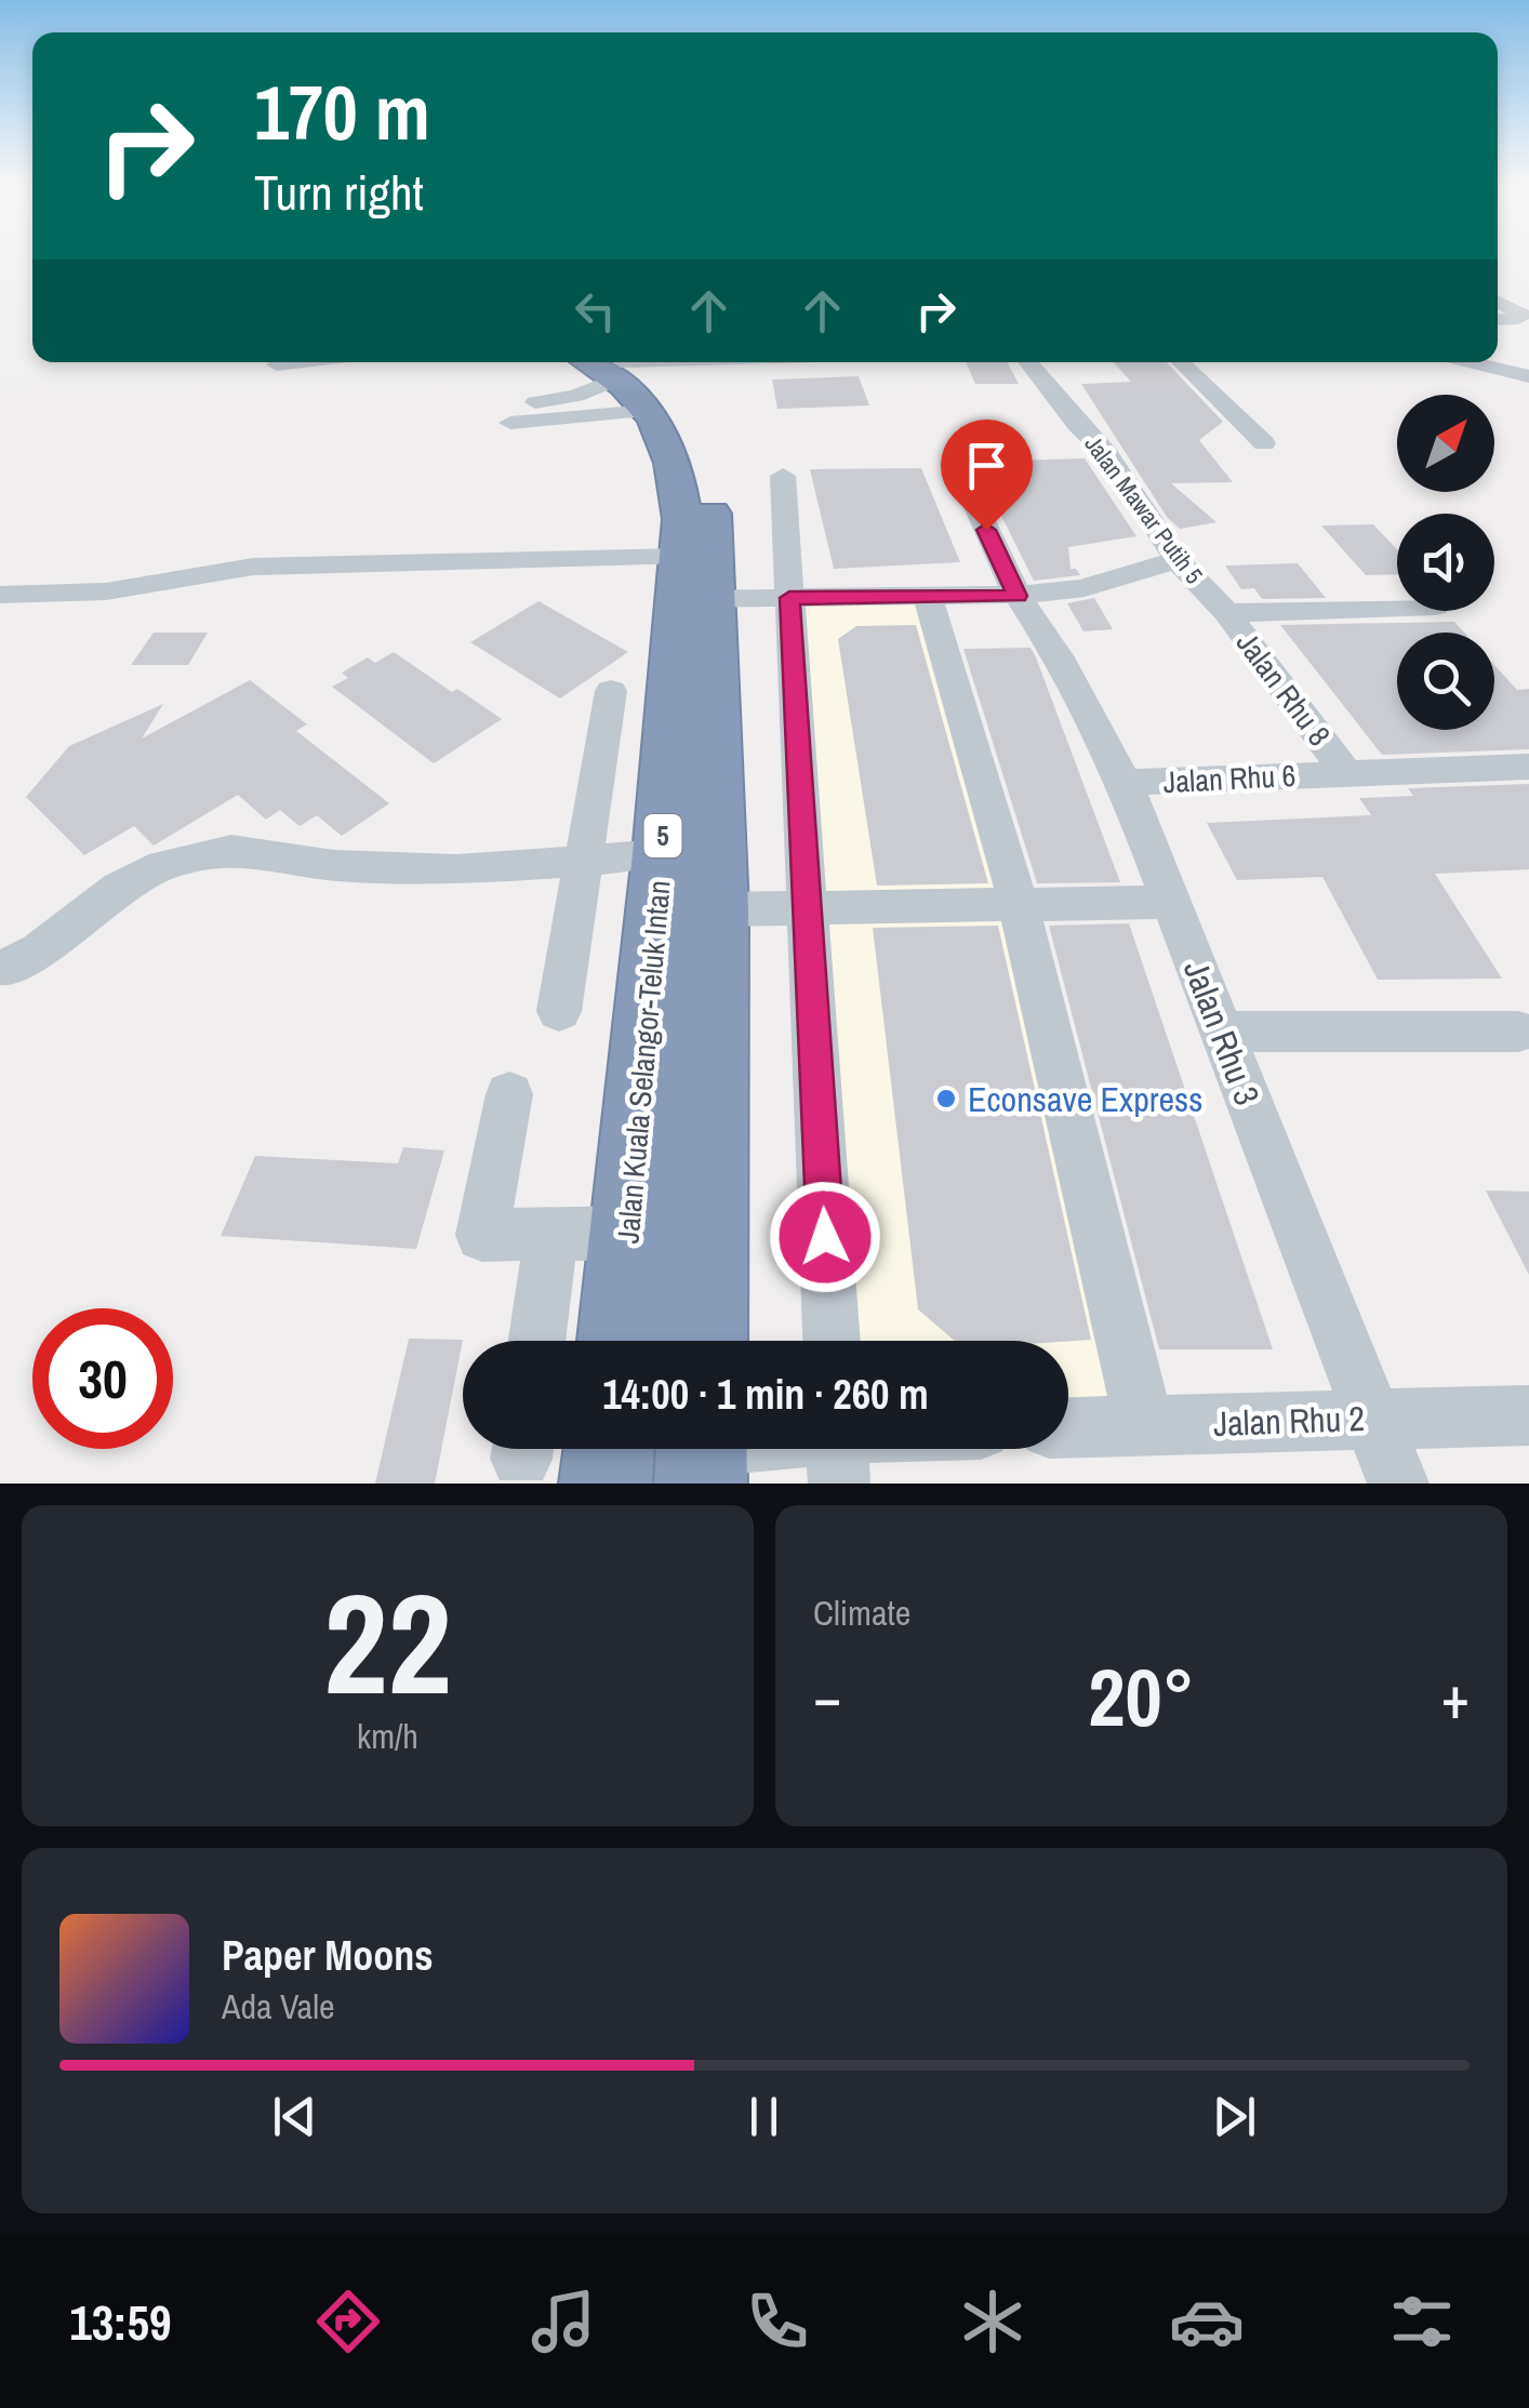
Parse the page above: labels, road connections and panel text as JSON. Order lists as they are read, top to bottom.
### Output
{
  "streets": {
    "highway": ["5", "Jalan Kuala Selangor-Teluk Intan"],
    "street": [
      "Jalan Mawar Putih 5",
      "Jalan Rhu 8",
      "Jalan Rhu 6",
      "Jalan Rhu 3",
      "Jalan Rhu 2"
    ]
  },
  "crossings": [
    ["Jalan Mawar Putih 5", "Jalan Rhu 8"],
    ["Jalan Rhu 8", "Jalan Rhu 6"],
    ["Jalan Rhu 6", "Jalan Rhu 3"],
    ["Jalan Rhu 3", "Jalan Rhu 2"]
  ],
  "places": ["Econsave Express"],
  "north": "top right",
  "page": {
    "turn": ["170 m", "Turn right"],
    "limit": "30",
    "trip": "14:00 · 1 min · 260 m",
    "tile": [
      ["22", "km/h"],
      "Climate"
    ],
    "heat": ["−", "20°", "+"],
    "song": ["Paper Moons", "Ada Vale"],
    "tabs": "13:59"
  }
}
